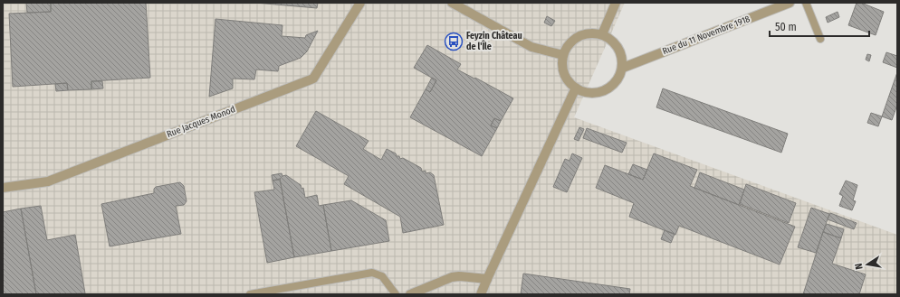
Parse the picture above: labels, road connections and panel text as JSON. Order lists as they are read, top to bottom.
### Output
{
  "streets": {
    "street": ["Rue du 11 Novembre 1918", "Rue Jacques Monod"]
  },
  "places": {
    "bus stop": ["Feyzin Château de l'Île"]
  },
  "scale_bar": "50 m",
  "north": "left"
}
